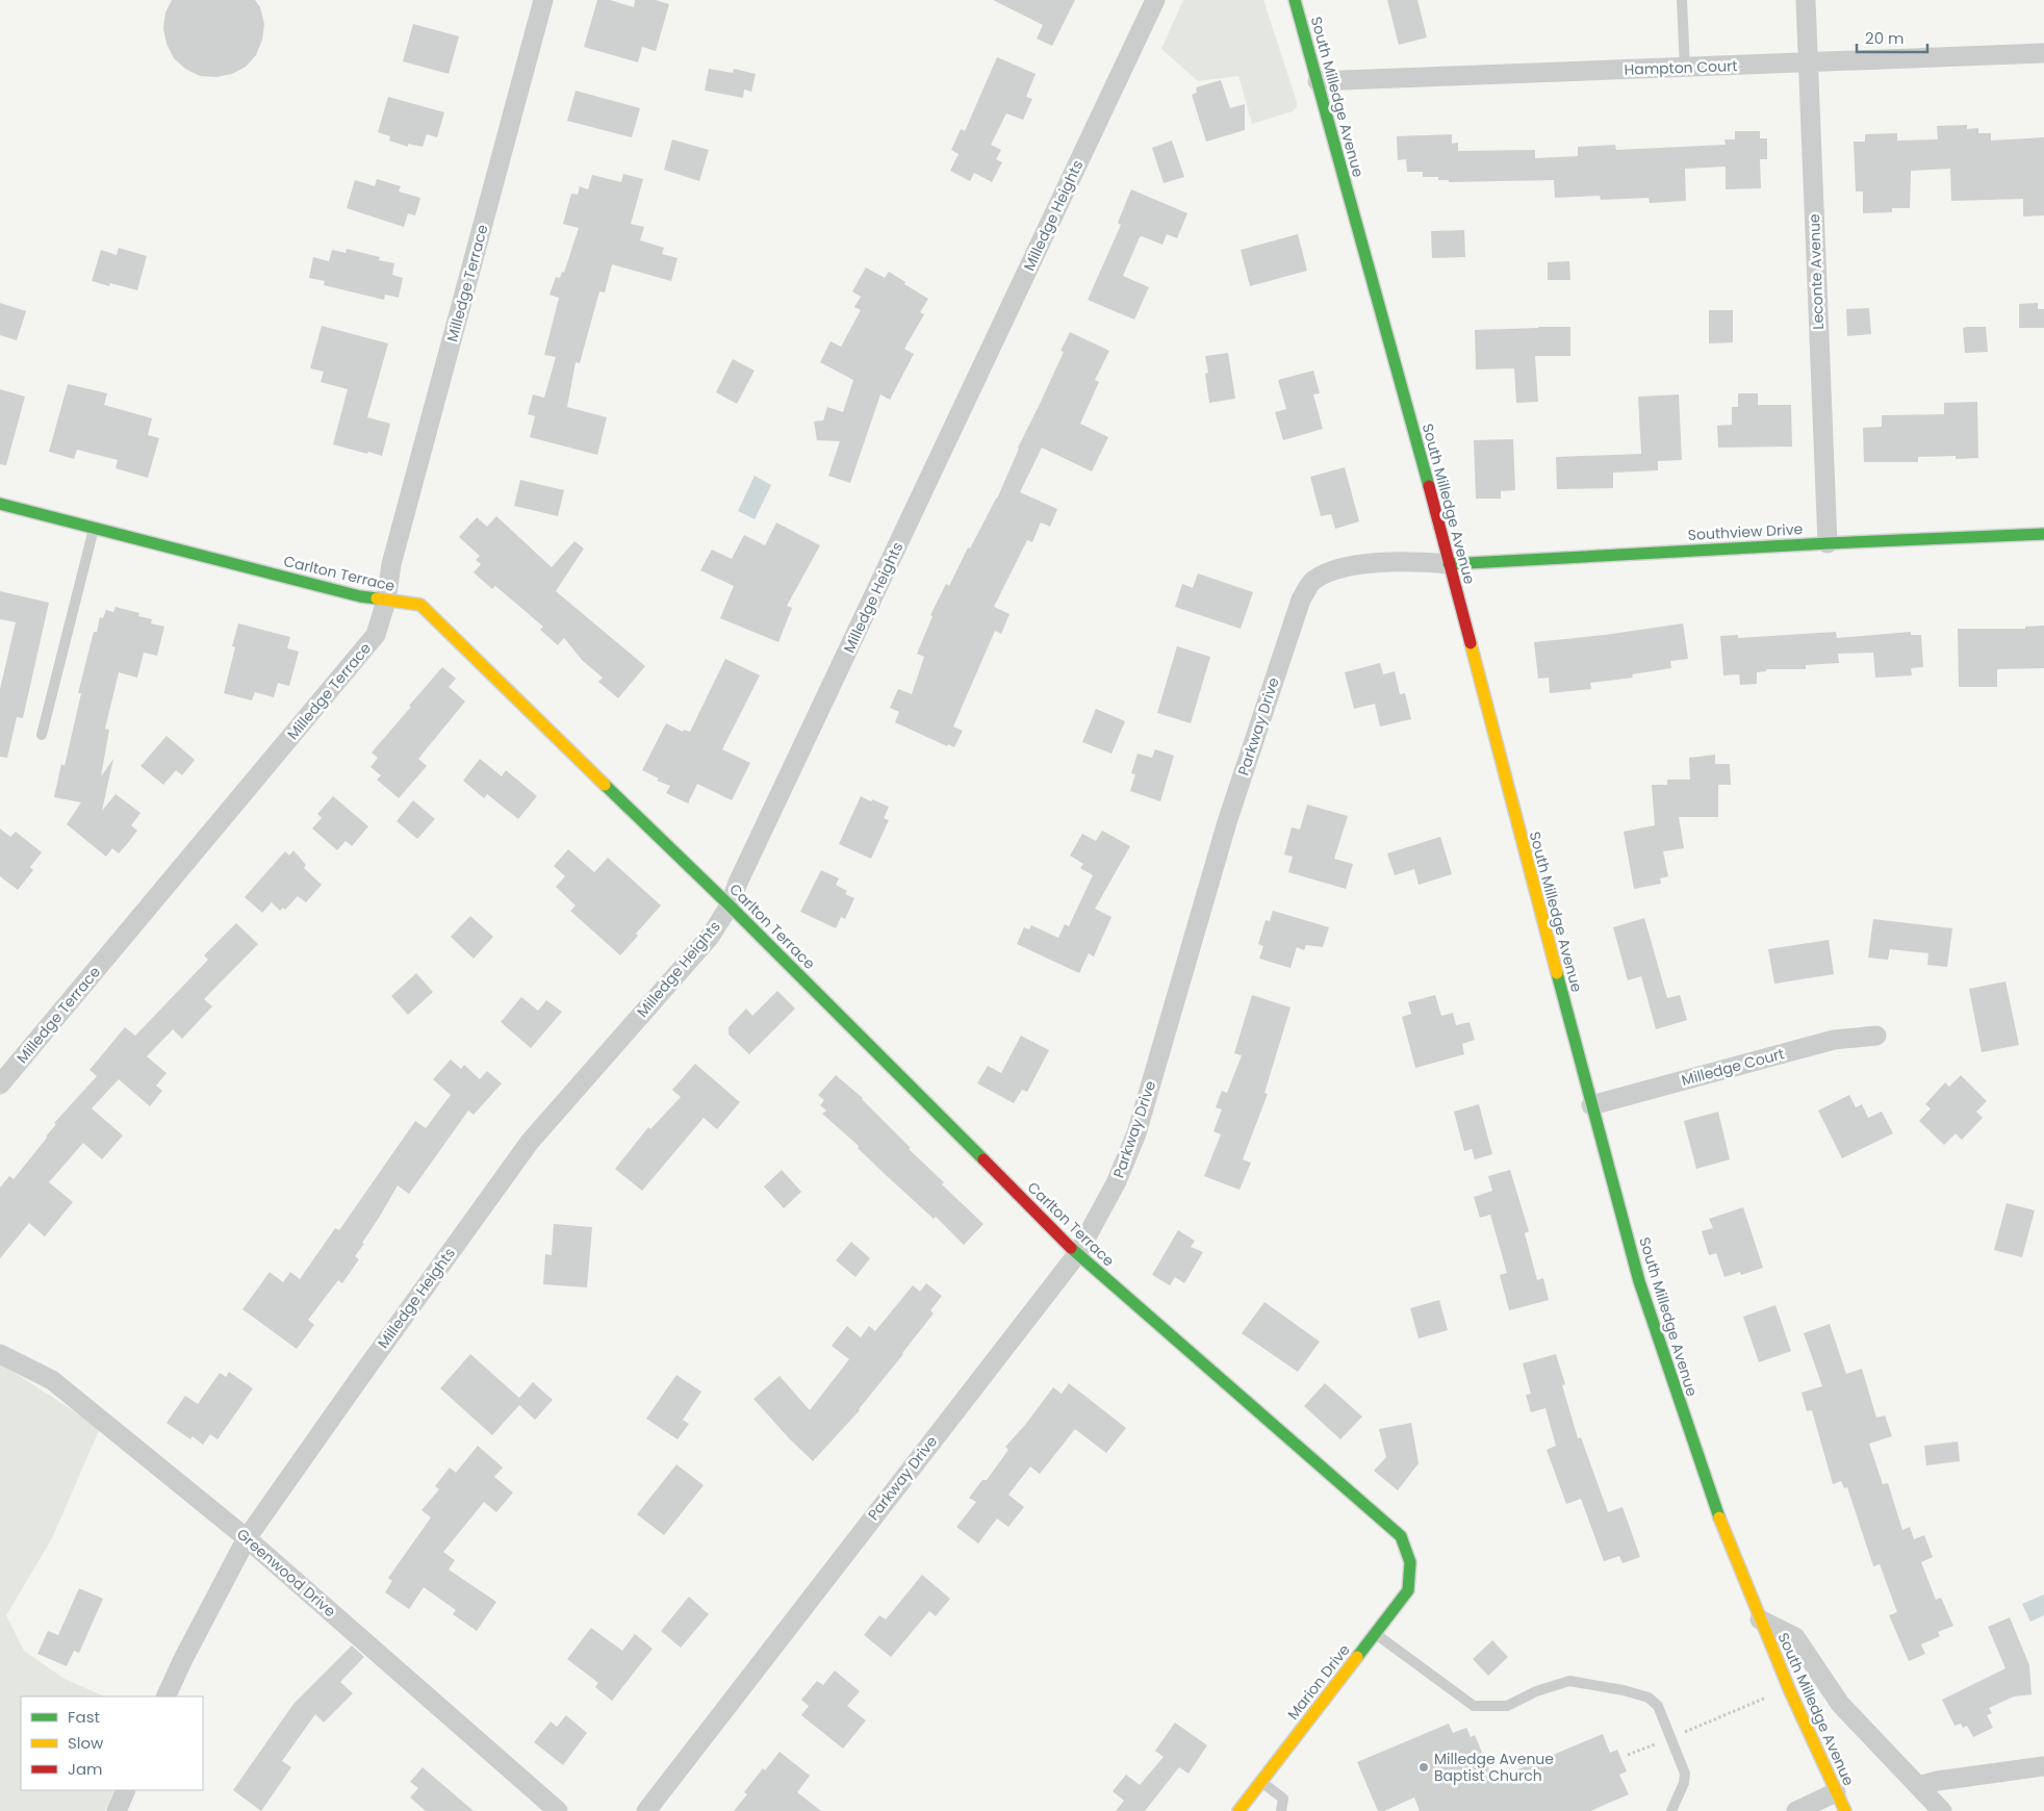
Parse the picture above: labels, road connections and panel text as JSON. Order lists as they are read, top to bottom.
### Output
{
  "streets": {
    "street": [
      "Hampton Court",
      "South Milledge Avenue",
      "Milledge Heights",
      "Leconte Avenue",
      "Milledge Terrace",
      "Southview Drive",
      "Carlton Terrace",
      "Parkway Drive",
      "Milledge Court",
      "Greenwood Drive",
      "Marion Drive"
    ]
  },
  "crossings": [
    ["Hampton Court", "South Milledge Avenue"],
    ["Hampton Court", "Leconte Avenue"],
    ["South Milledge Avenue", "Southview Drive"],
    ["South Milledge Avenue", "Parkway Drive"],
    ["South Milledge Avenue", "Milledge Court"],
    ["Milledge Heights", "Carlton Terrace"],
    ["Milledge Heights", "Greenwood Drive"],
    ["Leconte Avenue", "Southview Drive"],
    ["Milledge Terrace", "Carlton Terrace"],
    ["Southview Drive", "Parkway Drive"],
    ["Carlton Terrace", "Parkway Drive"],
    ["Carlton Terrace", "Marion Drive"]
  ],
  "places": ["Milledge Avenue Baptist Church"],
  "legend": ["Fast", "Slow", "Jam"],
  "scale_bar": "20 m"
}
